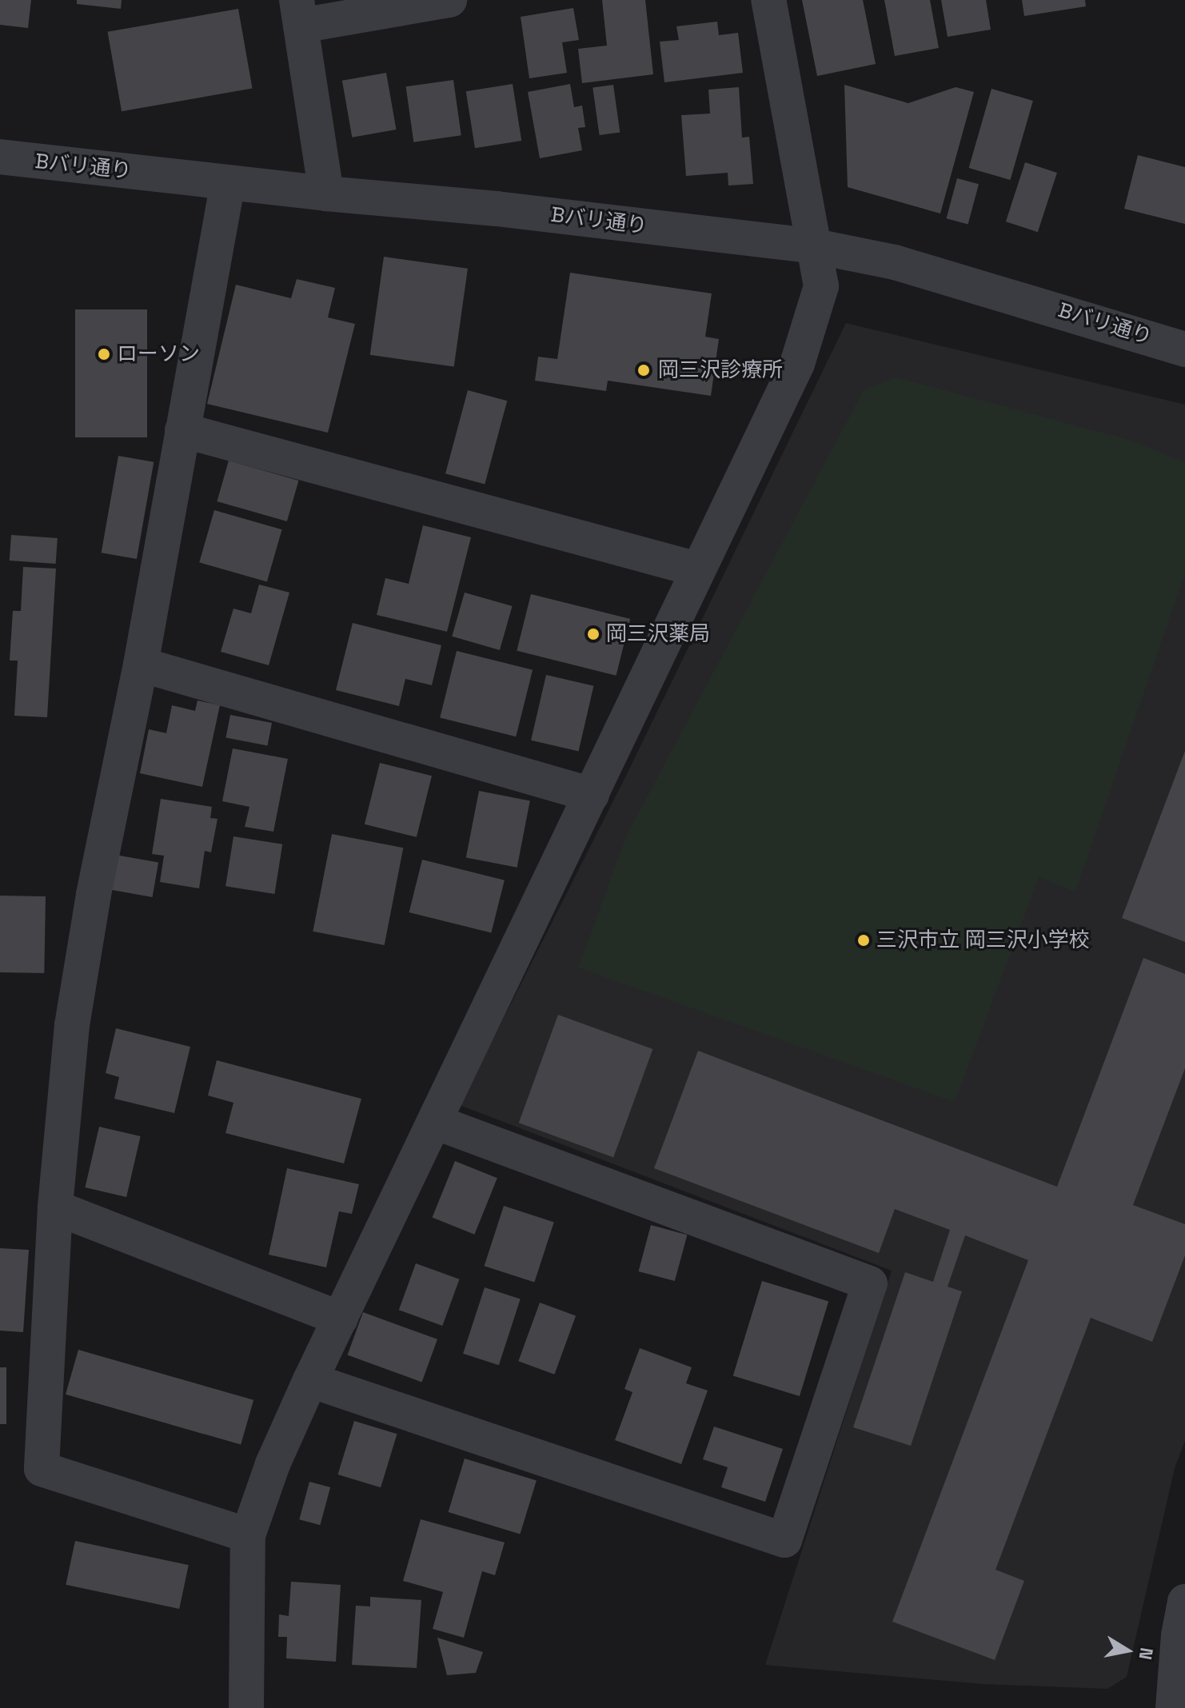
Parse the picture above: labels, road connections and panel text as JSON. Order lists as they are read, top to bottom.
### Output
{
  "streets": {
    "street": ["Bバリ通り"]
  },
  "places": [
    "ローソン",
    "岡三沢診療所",
    "岡三沢薬局",
    "三沢市立 岡三沢小学校"
  ],
  "north": "right"
}
